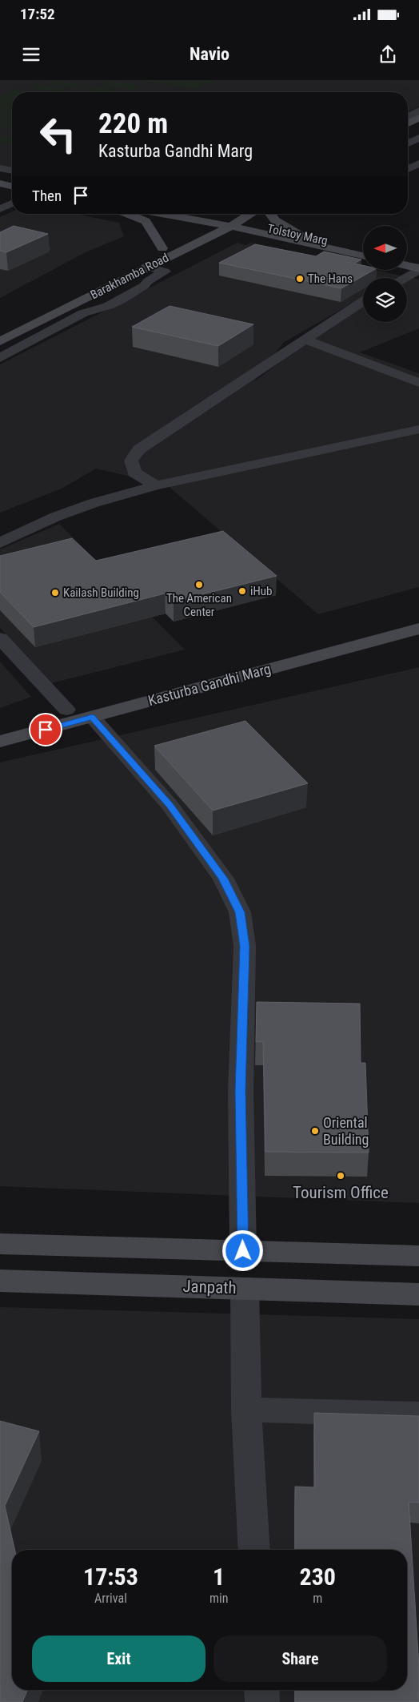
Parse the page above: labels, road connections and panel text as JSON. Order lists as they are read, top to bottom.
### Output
{
  "streets": {
    "main road": [
      "Tolstoy Marg",
      "Barakhamba Road",
      "Kasturba Gandhi Marg",
      "Janpath"
    ]
  },
  "crossings": [
    ["Tolstoy Marg", "Barakhamba Road"]
  ],
  "places": [
    "The Hans",
    "The American Center",
    "iHub",
    "Kailash Building",
    "Oriental Building",
    "Tourism Office"
  ],
  "north": "left",
  "page": {
    "status": "17:52",
    "header": "Navio",
    "turn": ["220 m", "Kasturba Gandhi Marg"],
    "then": "Then",
    "eta": [
      "17:53",
      "Arrival",
      "1",
      "min",
      "230",
      "m"
    ],
    "buttons": ["Exit", "Share"]
  }
}
